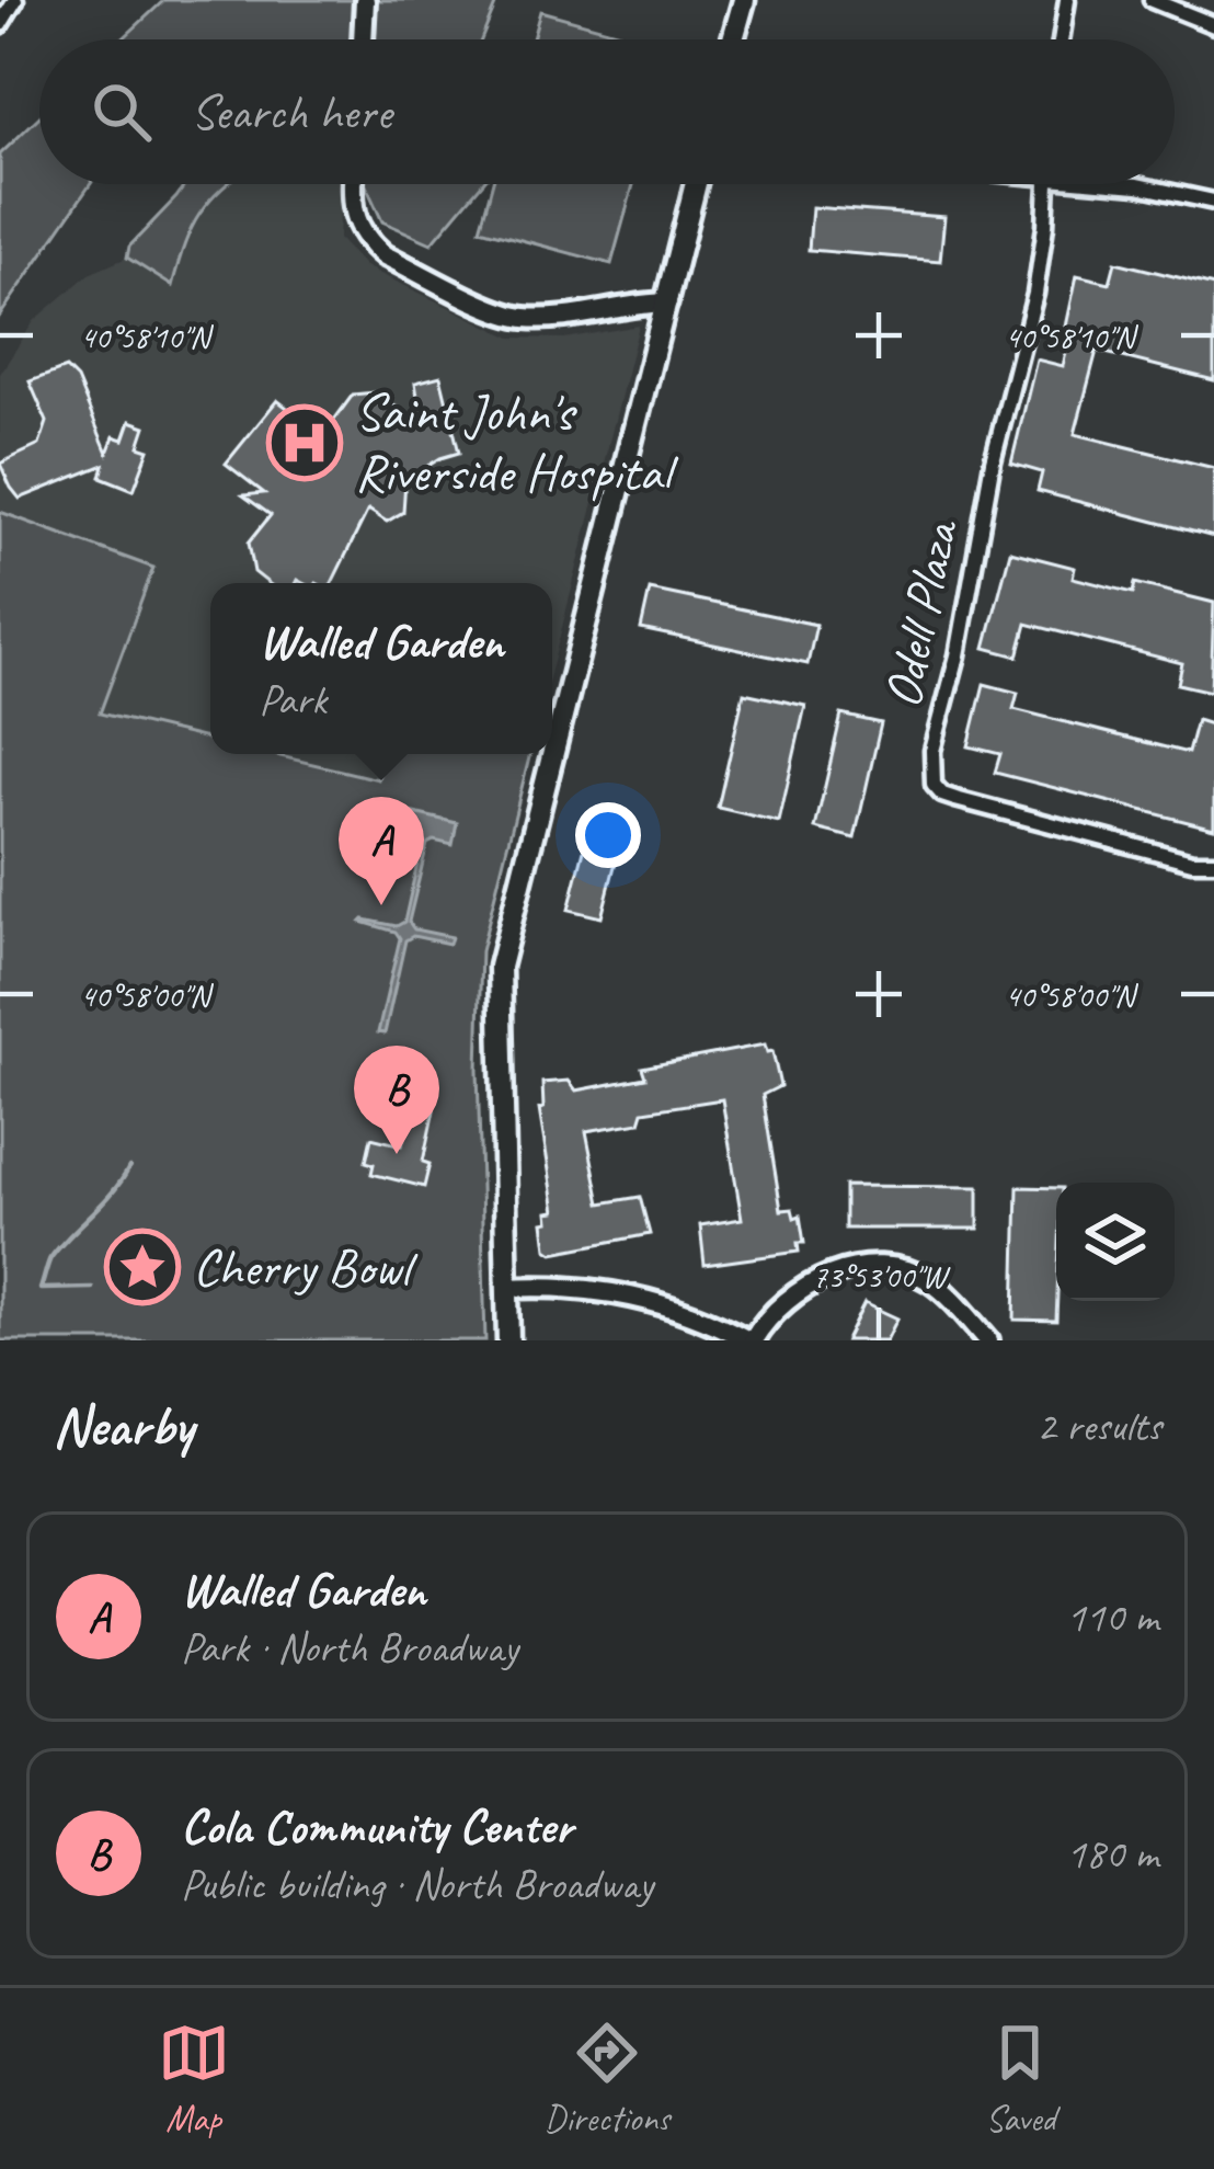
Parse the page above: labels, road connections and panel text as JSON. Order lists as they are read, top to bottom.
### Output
{
  "streets": {
    "street": ["Odell Plaza"]
  },
  "places": {
    "hospital": ["Saint John's Riverside Hospital"],
    "place": ["Cherry Bowl"]
  },
  "page": {
    "search": "Search here",
    "popup": ["Walled Garden", "Park"],
    "pins": ["A", "B"],
    "heading": ["Nearby", "2 results"],
    "list": [
      {
        "mark": "A",
        "name": "Walled Garden",
        "note": "Park · North Broadway",
        "value": "110 m"
      },
      {
        "mark": "B",
        "name": "Cola Community Center",
        "note": "Public building · North Broadway",
        "value": "180 m"
      }
    ],
    "nav": ["Map", "Directions", "Saved"]
  },
  "coordinates": ["40°58'10\"N", "40°58'00\"N", "73°53'00\"W"]
}
